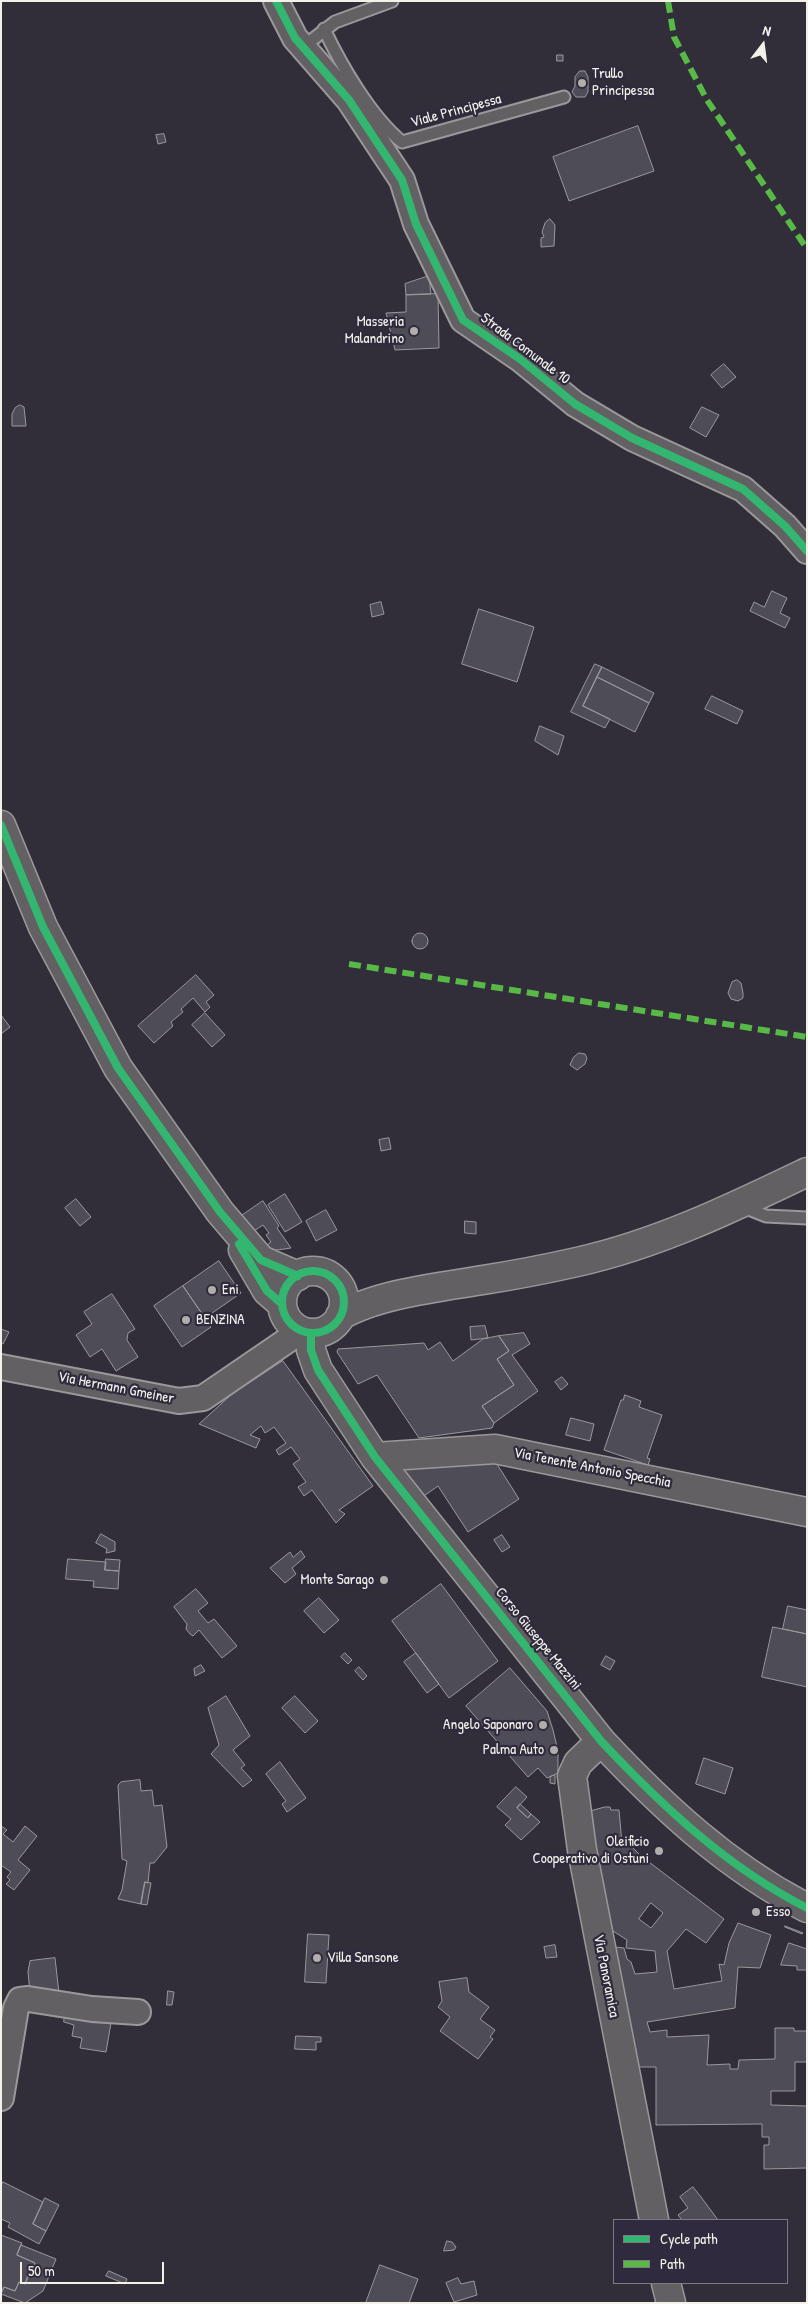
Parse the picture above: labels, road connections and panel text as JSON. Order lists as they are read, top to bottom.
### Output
{
  "streets": {
    "main road": ["Via Tenente Antonio Specchia", "Corso Giuseppe Mazzini", "Via Panoramica"],
    "street": ["Strada Comunale 10", "Via Hermann Gmeiner"],
    "lane": ["Viale Principessa"]
  },
  "crossings": [
    ["Via Hermann Gmeiner", "Corso Giuseppe Mazzini"],
    ["Via Tenente Antonio Specchia", "Corso Giuseppe Mazzini"],
    ["Corso Giuseppe Mazzini", "Via Panoramica"]
  ],
  "places": [
    "Trullo Principessa",
    "Masseria Malandrino",
    "Eni",
    "BENZINA",
    "Monte Sarago",
    "Angelo Saponaro",
    "Palma Auto",
    "Oleificio Cooperativo di Ostuni",
    "Esso",
    "Villa Sansone"
  ],
  "legend": ["Cycle path", "Path"],
  "scale_bar": "50 m",
  "north": "top"
}
